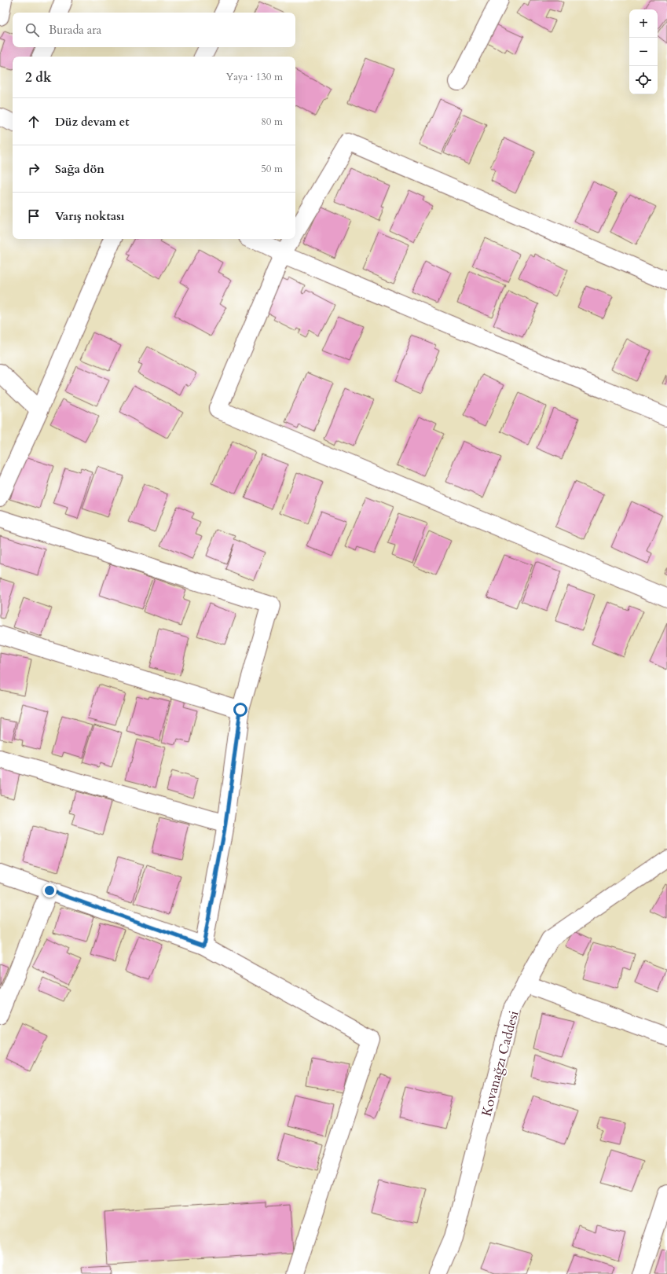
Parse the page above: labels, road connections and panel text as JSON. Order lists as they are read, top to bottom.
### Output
{
  "streets": {
    "street": ["Kovanağzı Caddesi"]
  },
  "page": {
    "map_buttons": ["+", "−"],
    "search": "Burada ara",
    "heading": ["2 dk", "Yaya · 130 m"],
    "list": [
      ["Düz devam et", "80 m"],
      ["Sağa dön", "50 m"],
      "Varış noktası"
    ]
  }
}
